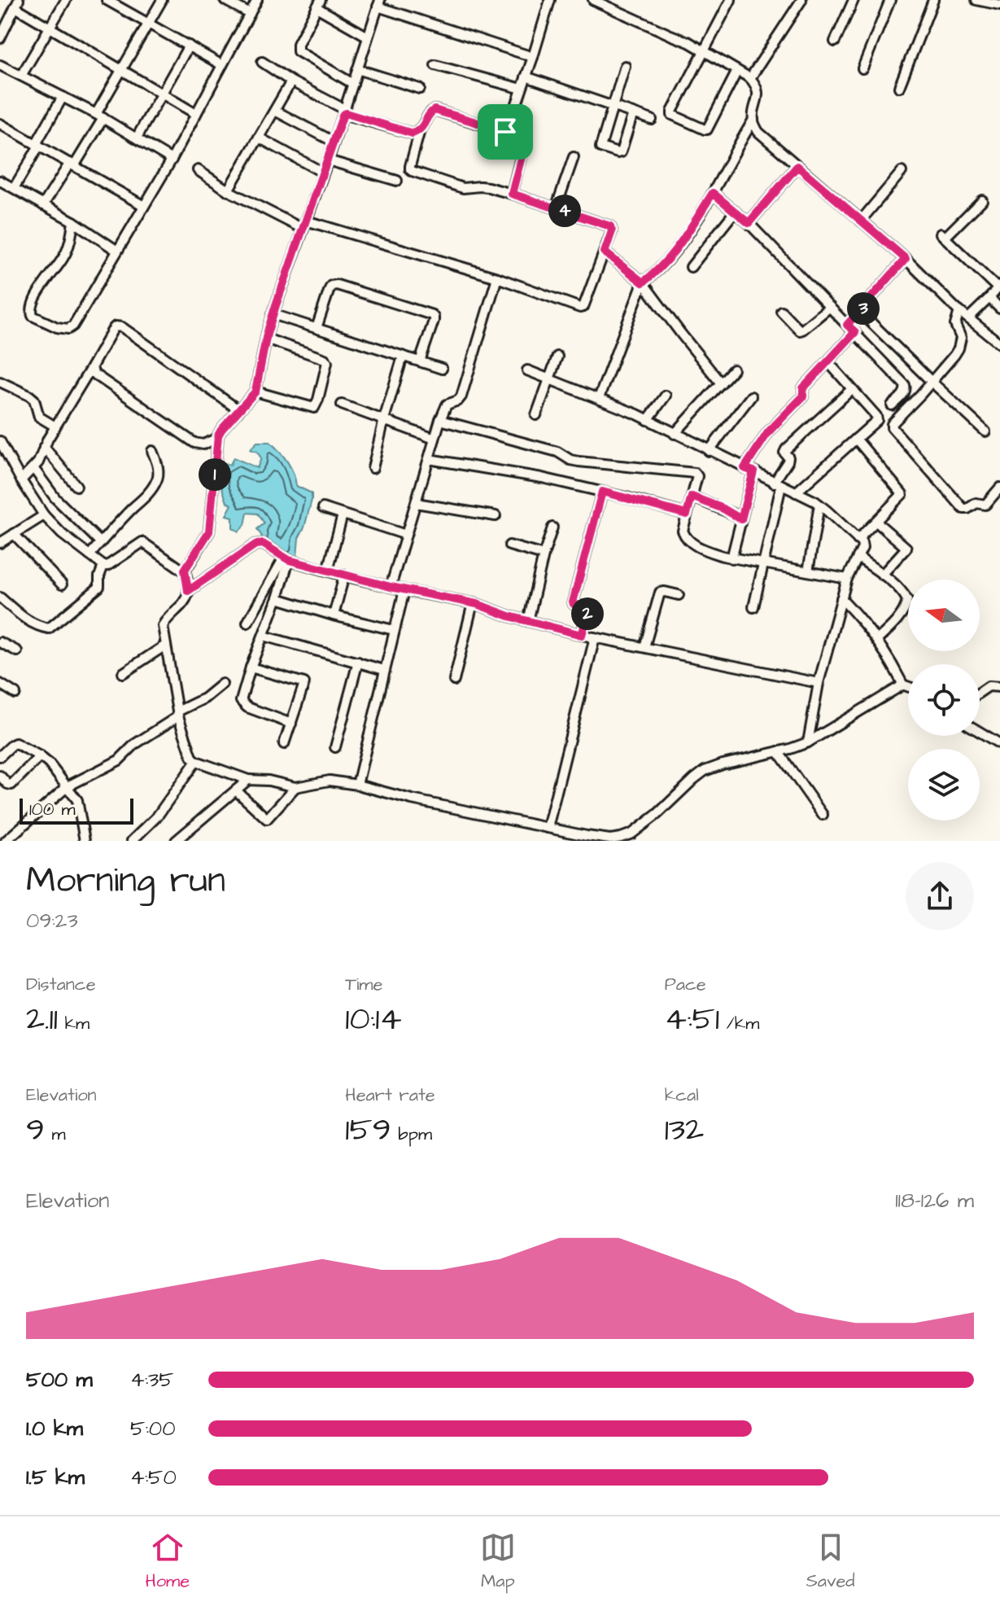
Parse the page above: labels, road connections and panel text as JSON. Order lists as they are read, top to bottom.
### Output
{
  "scale_bar": "100 m",
  "north": "left",
  "page": {
    "pins": [
      "4",
      "3",
      "1",
      "2"
    ],
    "scale": "100 m",
    "heading": ["Morning run", "09:23"],
    "stats": [
      ["Distance", "2.11 km"],
      ["Time", "10:14"],
      ["Pace", "4:51 /km"],
      ["Elevation", "9 m"],
      ["Heart rate", "159 bpm"],
      ["kcal", "132"]
    ],
    "chart": ["Elevation", "118–126 m"],
    "list": [
      {
        "name": "500 m",
        "note": "4:35"
      },
      {
        "name": "1.0 km",
        "note": "5:00"
      },
      {
        "name": "1.5 km",
        "note": "4:50"
      }
    ],
    "tabs": ["Home", "Map", "Saved"]
  }
}
